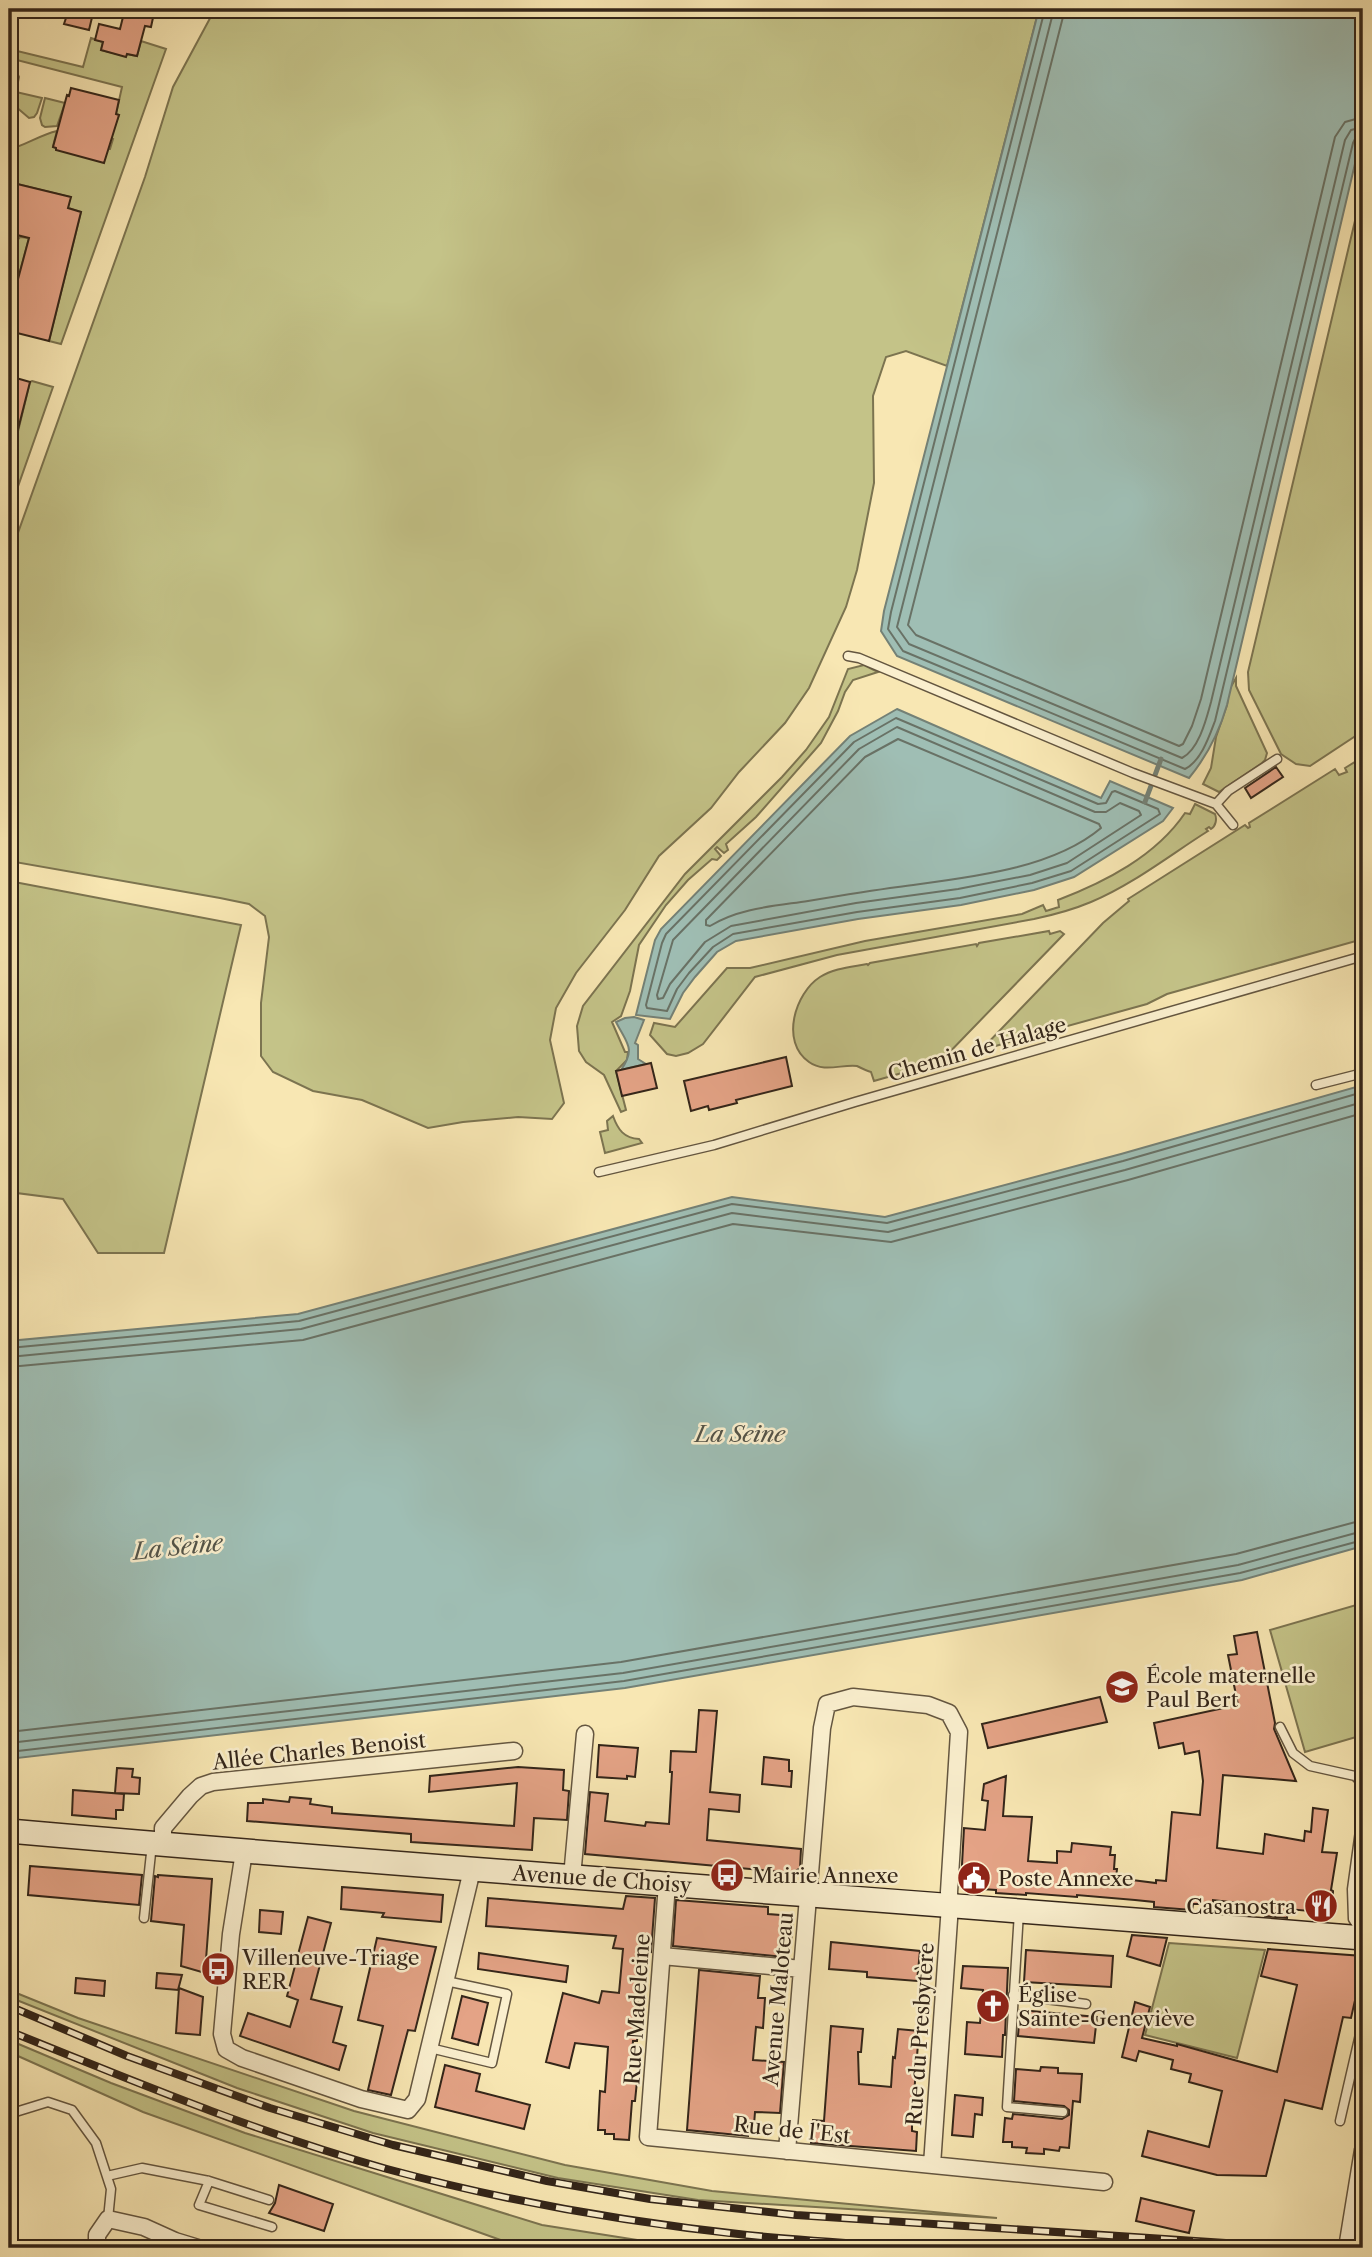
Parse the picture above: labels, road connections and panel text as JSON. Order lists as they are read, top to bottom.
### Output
{
  "streets": {
    "main road": ["Avenue de Choisy"],
    "street": [
      "Allée Charles Benoist",
      "Avenue Maloteau",
      "Rue Madeleine",
      "Rue du Presbytère",
      "Rue de l'Est"
    ],
    "lane": ["Chemin de Halage"]
  },
  "crossings": [
    ["Allée Charles Benoist", "Avenue de Choisy"],
    ["Avenue de Choisy", "Avenue Maloteau"],
    ["Avenue de Choisy", "Rue Madeleine"],
    ["Avenue de Choisy", "Rue du Presbytère"],
    ["Avenue Maloteau", "Rue du Presbytère"],
    ["Avenue Maloteau", "Rue de l'Est"],
    ["Rue Madeleine", "Rue de l'Est"],
    ["Rue du Presbytère", "Rue de l'Est"]
  ],
  "water": ["La Seine"],
  "places": {
    "school or university": ["École maternelle Paul Bert"],
    "bus stop": ["Mairie Annexe", "Villeneuve-Triage RER"],
    "public building": ["Poste Annexe"],
    "restaurant": ["Casanostra"],
    "church": ["Église Sainte-Geneviève"]
  }
}
